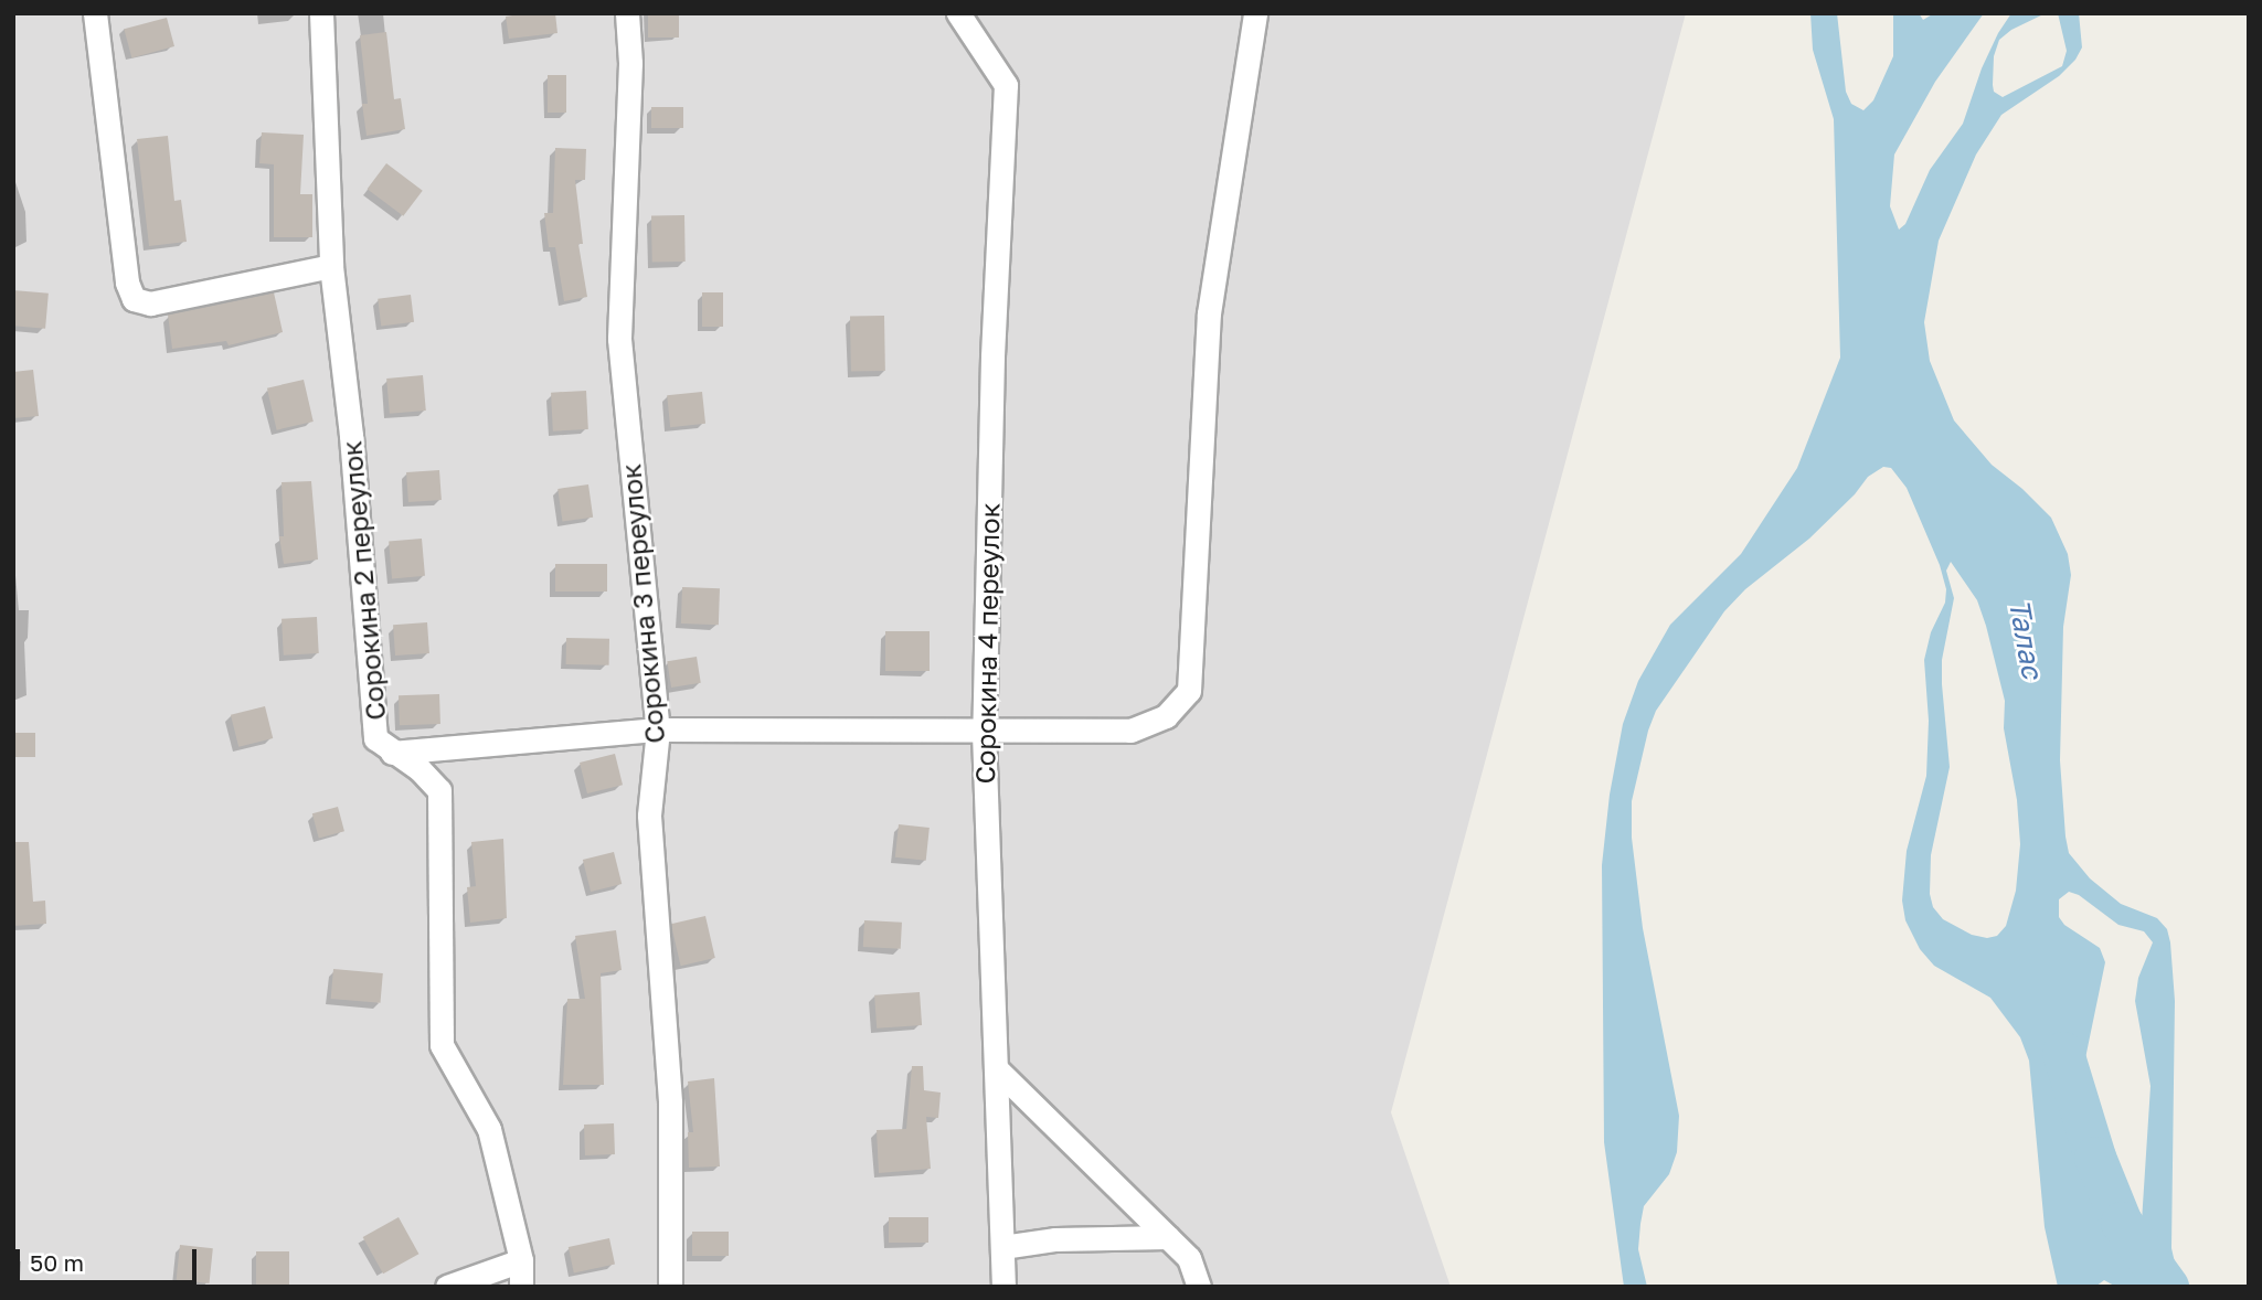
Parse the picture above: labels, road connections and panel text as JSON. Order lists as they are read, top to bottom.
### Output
{
  "streets": {
    "street": ["Сорокина 2 переулок", "Сорокина 3 переулок", "Сорокина 4 переулок"]
  },
  "water": ["Талас"],
  "scale_bar": "50 m"
}
